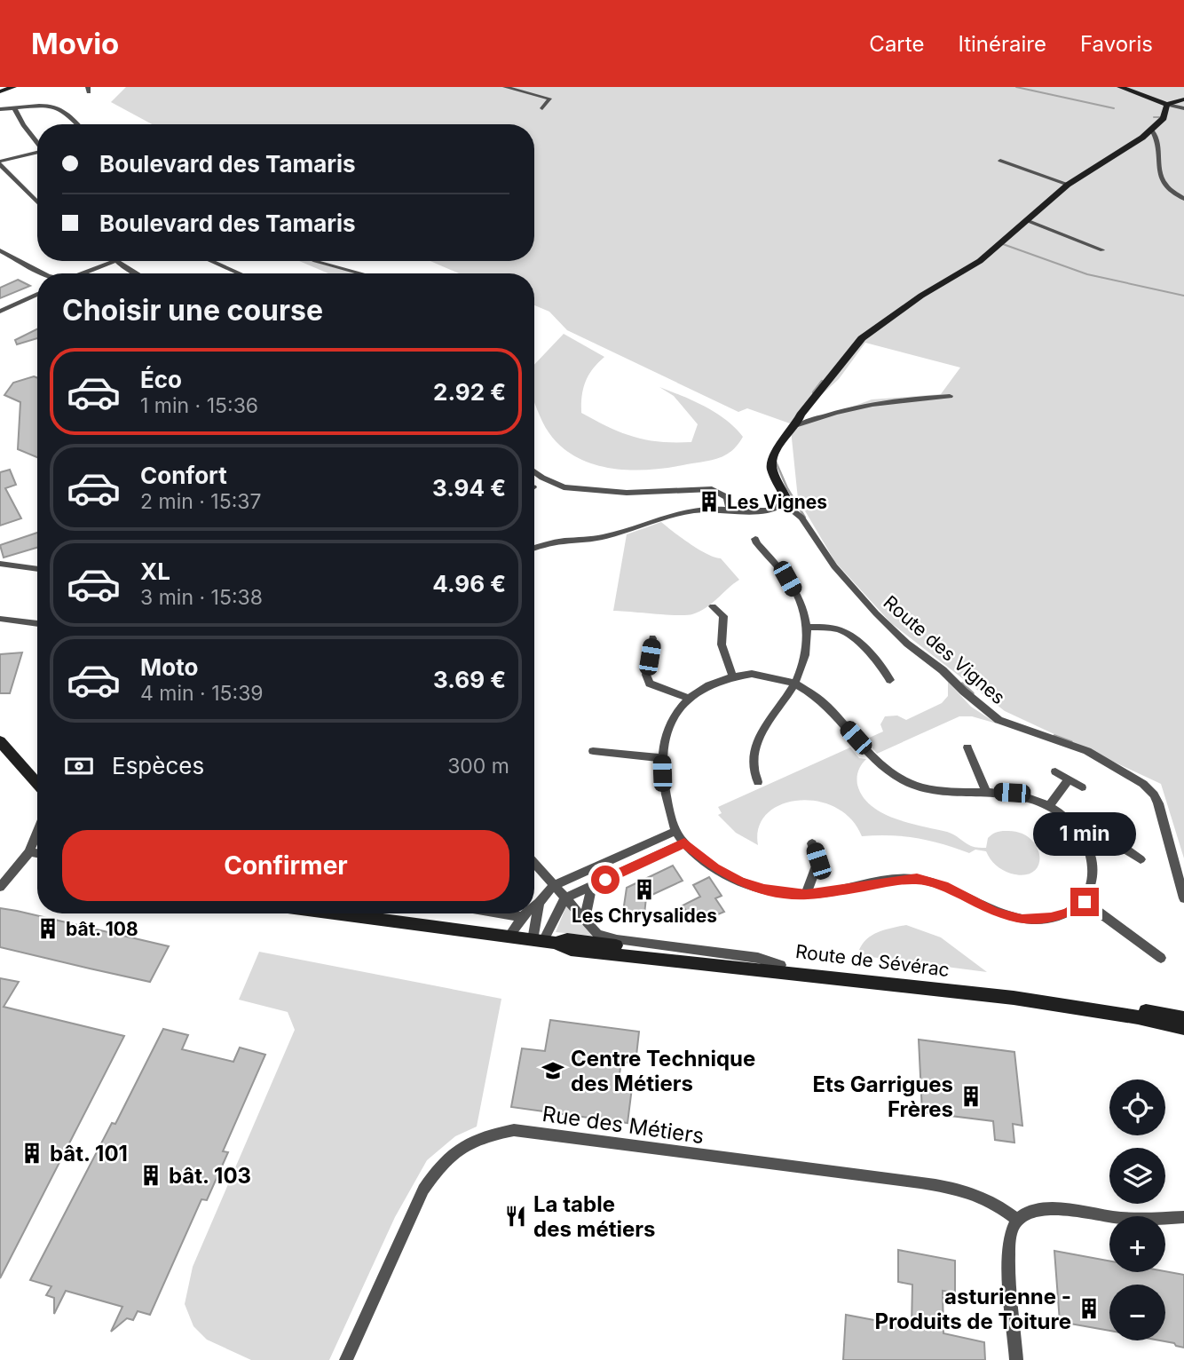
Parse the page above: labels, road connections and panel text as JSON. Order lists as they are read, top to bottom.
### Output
{
  "streets": {
    "street": ["Route des Vignes", "Route de Sévérac", "Rue des Métiers"]
  },
  "places": {
    "building": [
      "Les Vignes",
      "Les Chrysalides",
      "bât. 108",
      "Ets Garrigues Frères",
      "bât. 101",
      "bât. 103",
      "asturienne - Produits de Toiture"
    ],
    "school or university": ["Centre Technique des Métiers"],
    "restaurant": ["La table des métiers"]
  },
  "page": {
    "header": "Movio",
    "nav": ["Carte", "Itinéraire", "Favoris"],
    "banner": ["Boulevard des Tamaris", "Boulevard des Tamaris"],
    "heading": "Choisir une course",
    "list": [
      {
        "name": "Éco",
        "note": "1 min · 15:36",
        "value": "2.92 €"
      },
      {
        "name": "Confort",
        "note": "2 min · 15:37",
        "value": "3.94 €"
      },
      {
        "name": "XL",
        "note": "3 min · 15:38",
        "value": "4.96 €"
      },
      {
        "name": "Moto",
        "note": "4 min · 15:39",
        "value": "3.69 €"
      }
    ],
    "pay": ["Espèces", "300 m"],
    "bubble": "1 min",
    "buttons": "Confirmer",
    "map_buttons": ["+", "−"]
  }
}
